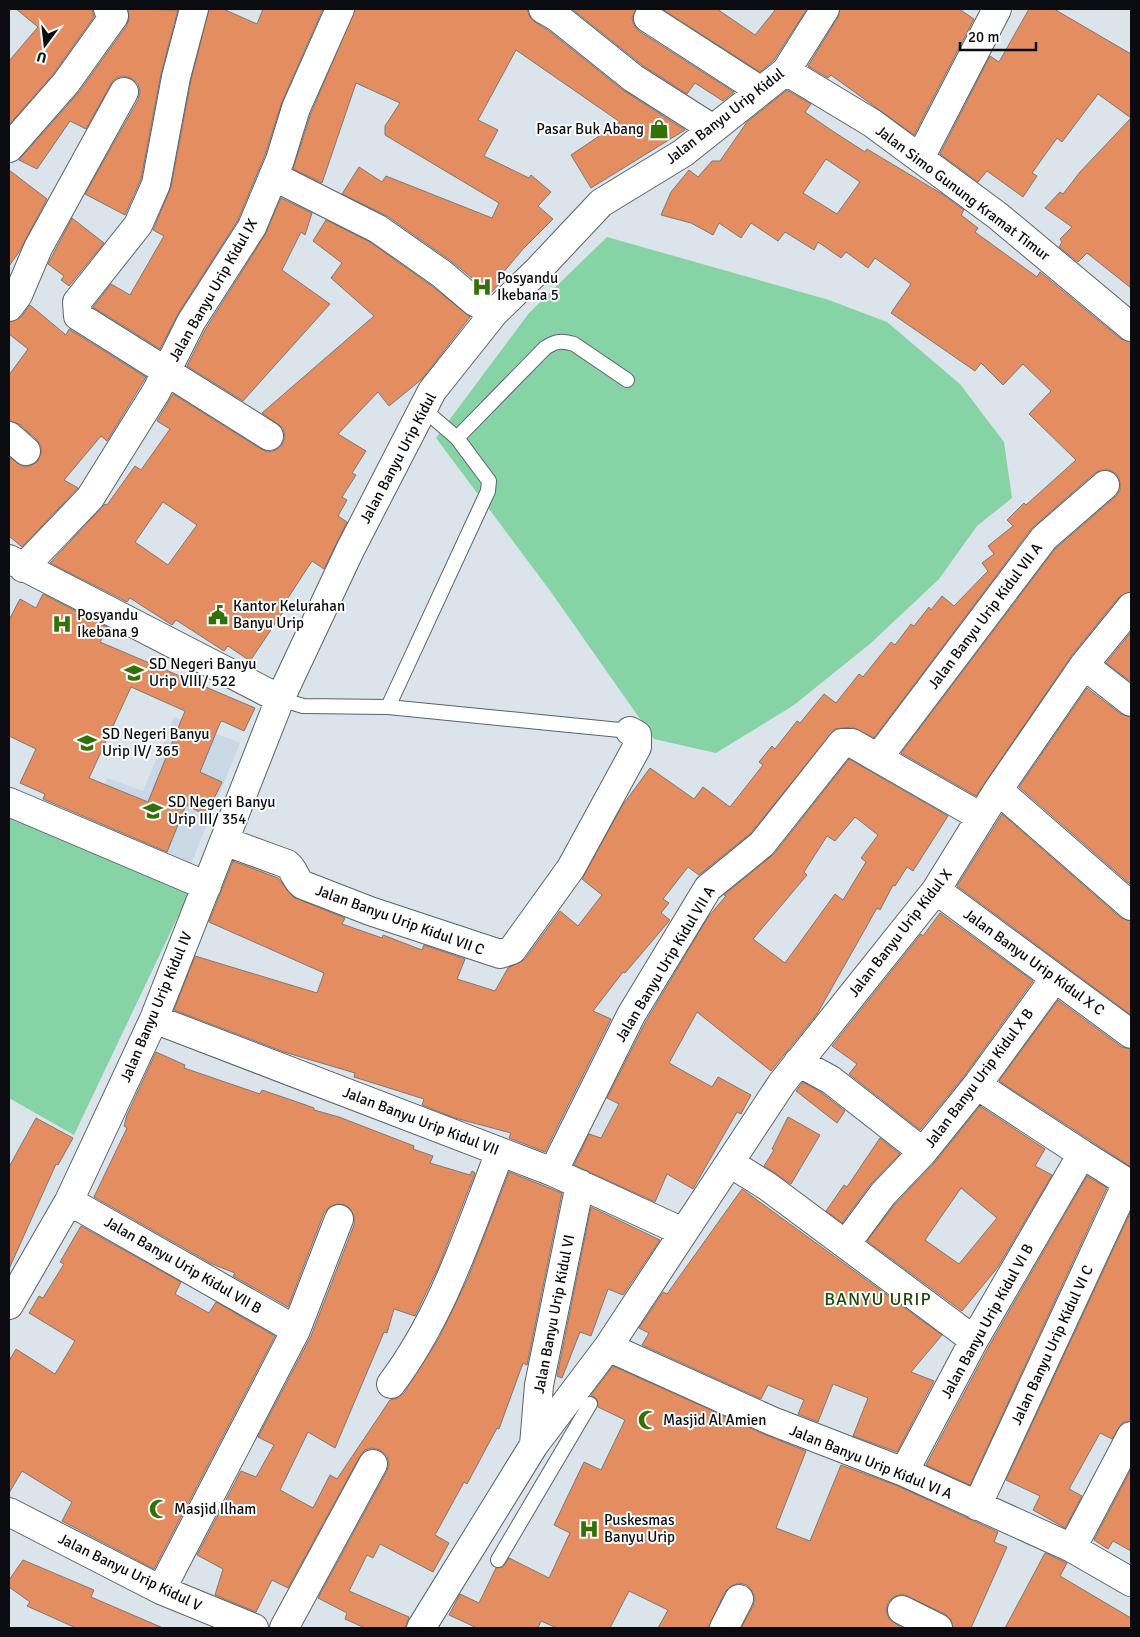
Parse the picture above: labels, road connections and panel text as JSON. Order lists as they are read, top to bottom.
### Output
{
  "streets": {
    "street": [
      "Jalan Banyu Urip Kidul",
      "Jalan Simo Gunung Kramat Timur",
      "Jalan Banyu Urip Kidul IX",
      "Jalan Banyu Urip Kidul VII A",
      "Jalan Banyu Urip Kidul VII C",
      "Jalan Banyu Urip Kidul X",
      "Jalan Banyu Urip Kidul X C",
      "Jalan Banyu Urip Kidul IV",
      "Jalan Banyu Urip Kidul X B",
      "Jalan Banyu Urip Kidul VII",
      "Jalan Banyu Urip Kidul VII B",
      "Jalan Banyu Urip Kidul VI",
      "Jalan Banyu Urip Kidul VI B",
      "Jalan Banyu Urip Kidul VI C",
      "Jalan Banyu Urip Kidul VI A",
      "Jalan Banyu Urip Kidul V"
    ]
  },
  "crossings": [
    ["Jalan Banyu Urip Kidul", "Jalan Simo Gunung Kramat Timur"],
    ["Jalan Banyu Urip Kidul", "Jalan Banyu Urip Kidul IV"],
    ["Jalan Banyu Urip Kidul VII A", "Jalan Banyu Urip Kidul X"],
    ["Jalan Banyu Urip Kidul VII A", "Jalan Banyu Urip Kidul VII"],
    ["Jalan Banyu Urip Kidul VII C", "Jalan Banyu Urip Kidul IV"],
    ["Jalan Banyu Urip Kidul X", "Jalan Banyu Urip Kidul X C"],
    ["Jalan Banyu Urip Kidul X", "Jalan Banyu Urip Kidul X B"],
    ["Jalan Banyu Urip Kidul X", "Jalan Banyu Urip Kidul VII"],
    ["Jalan Banyu Urip Kidul X", "Jalan Banyu Urip Kidul VI"],
    ["Jalan Banyu Urip Kidul X C", "Jalan Banyu Urip Kidul X B"],
    ["Jalan Banyu Urip Kidul IV", "Jalan Banyu Urip Kidul VII"],
    ["Jalan Banyu Urip Kidul IV", "Jalan Banyu Urip Kidul VII B"],
    ["Jalan Banyu Urip Kidul VII", "Jalan Banyu Urip Kidul VI"],
    ["Jalan Banyu Urip Kidul VI", "Jalan Banyu Urip Kidul VI A"],
    ["Jalan Banyu Urip Kidul VI B", "Jalan Banyu Urip Kidul VI A"],
    ["Jalan Banyu Urip Kidul VI C", "Jalan Banyu Urip Kidul VI A"]
  ],
  "districts": ["BANYU URIP"],
  "places": {
    "shop": ["Pasar Buk Abang"],
    "hospital": ["Posyandu Ikebana 5", "Posyandu Ikebana 9", "Puskesmas Banyu Urip"],
    "public building": ["Kantor Kelurahan Banyu Urip"],
    "school or university": ["SD Negeri Banyu Urip VIII/ 522", "SD Negeri Banyu Urip IV/ 365", "SD Negeri Banyu Urip III/ 354"],
    "mosque": ["Masjid Al Amien", "Masjid Ilham"]
  },
  "scale_bar": "20 m",
  "north": "bottom"
}
